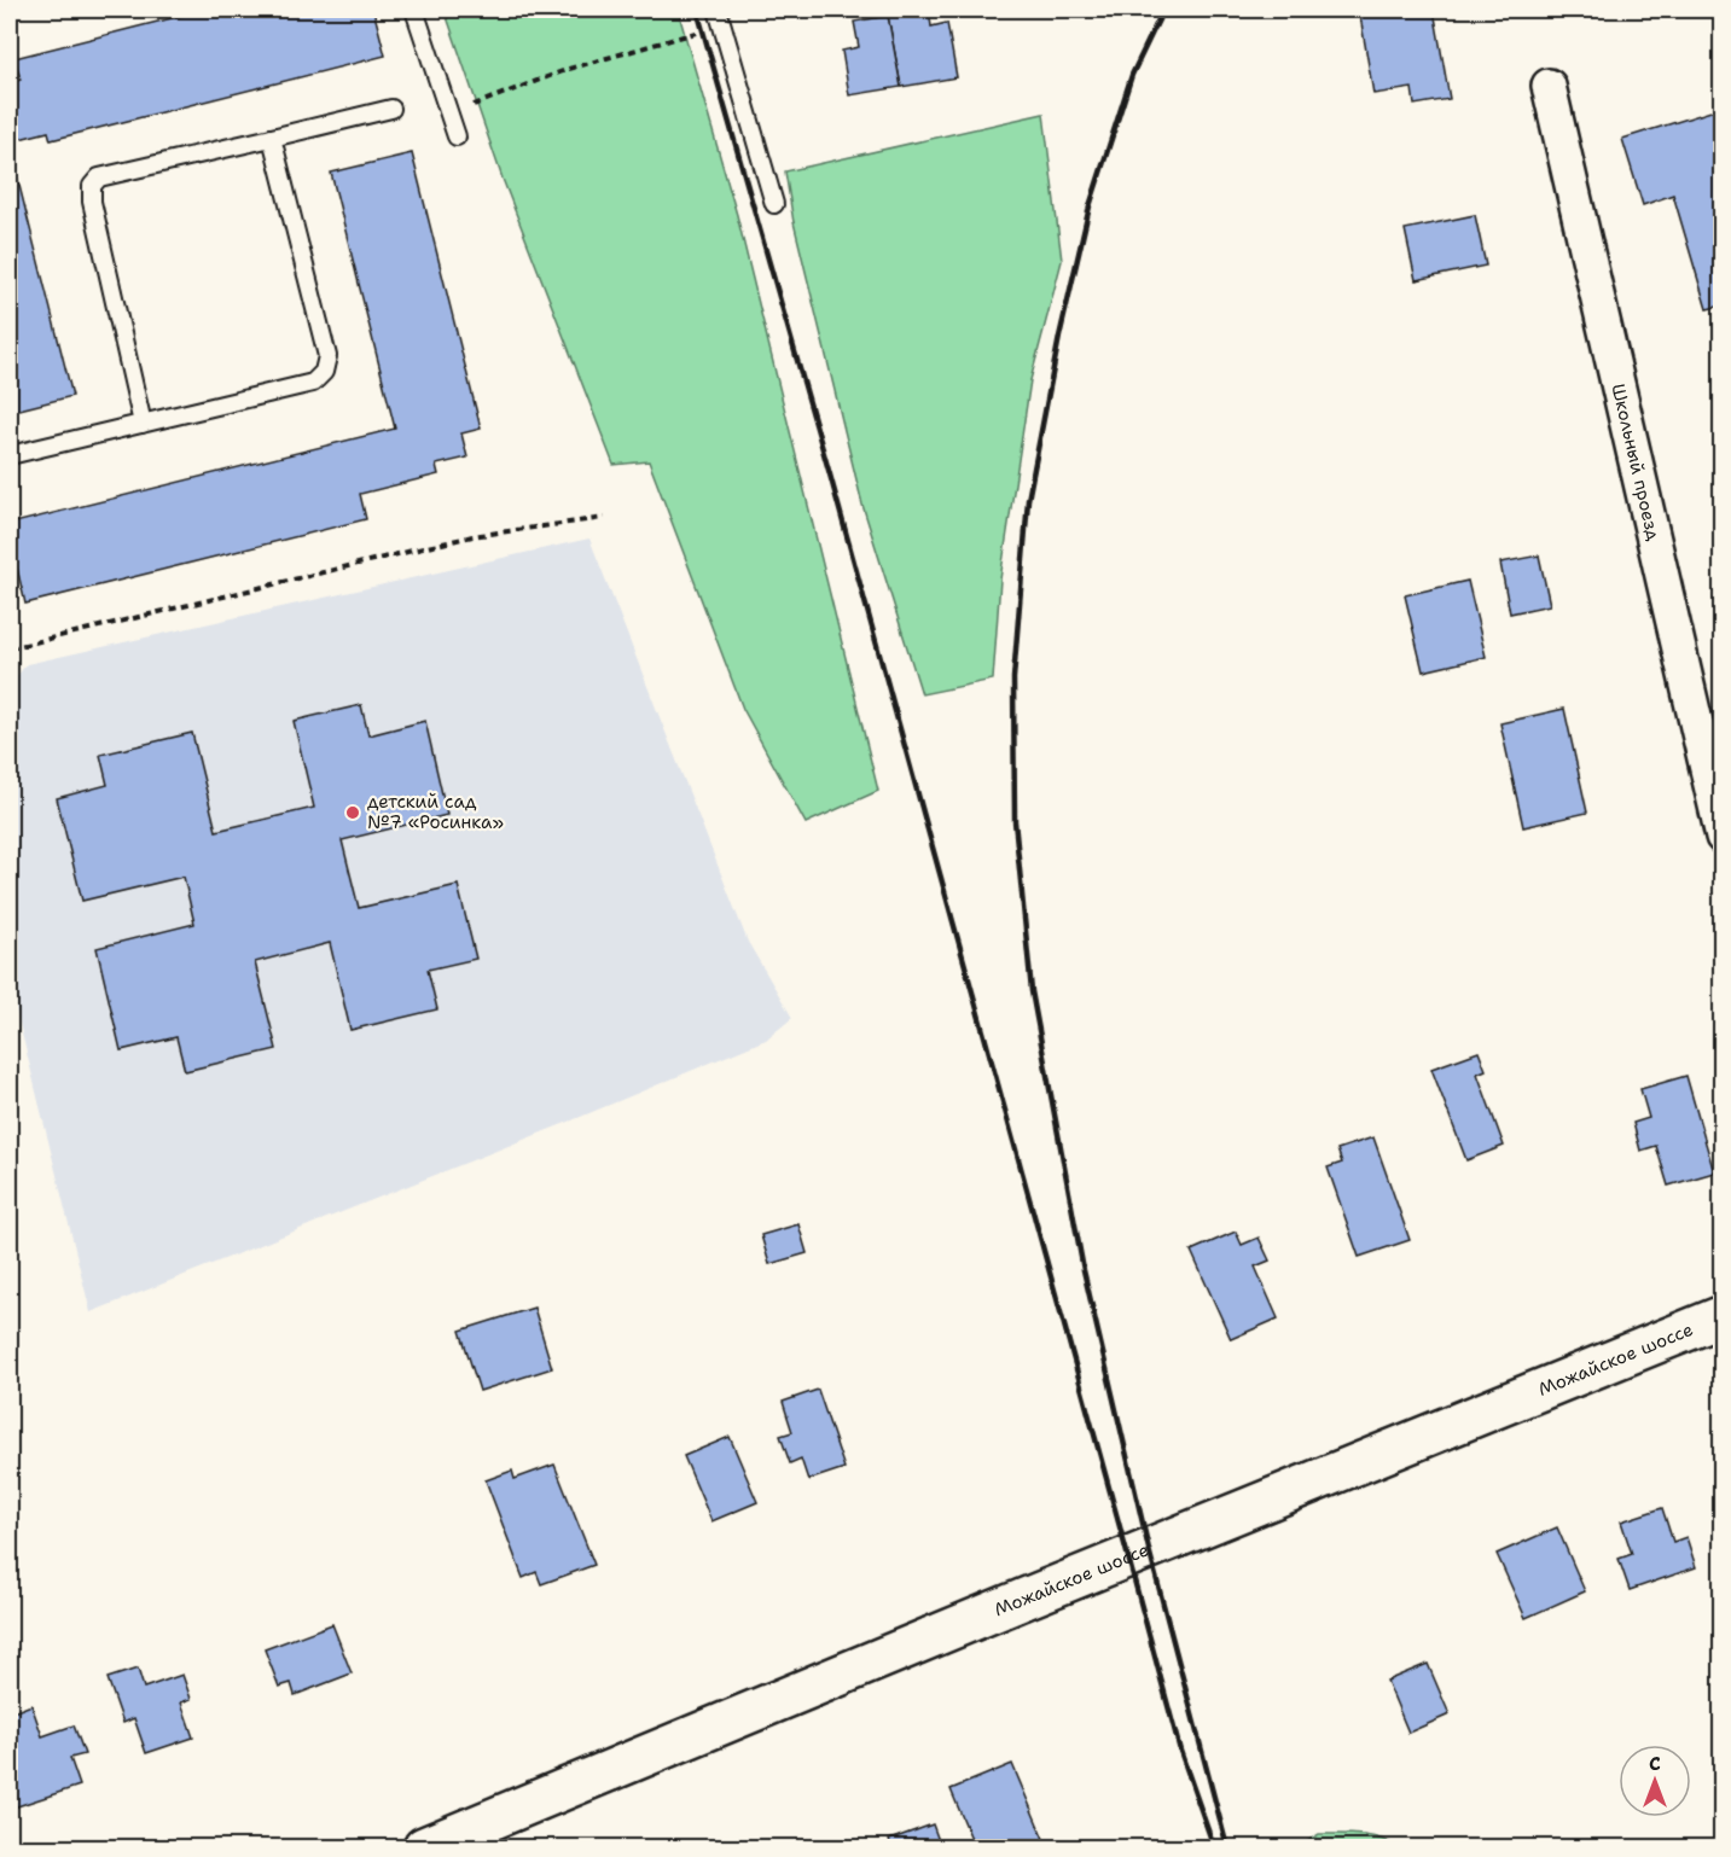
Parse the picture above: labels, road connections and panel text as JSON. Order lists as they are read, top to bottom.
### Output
{
  "streets": {
    "main road": ["Можайское шоссе"],
    "street": ["Школьный проезд"]
  },
  "places": ["детский сад №7 «Росинка»"],
  "north": "top"
}
